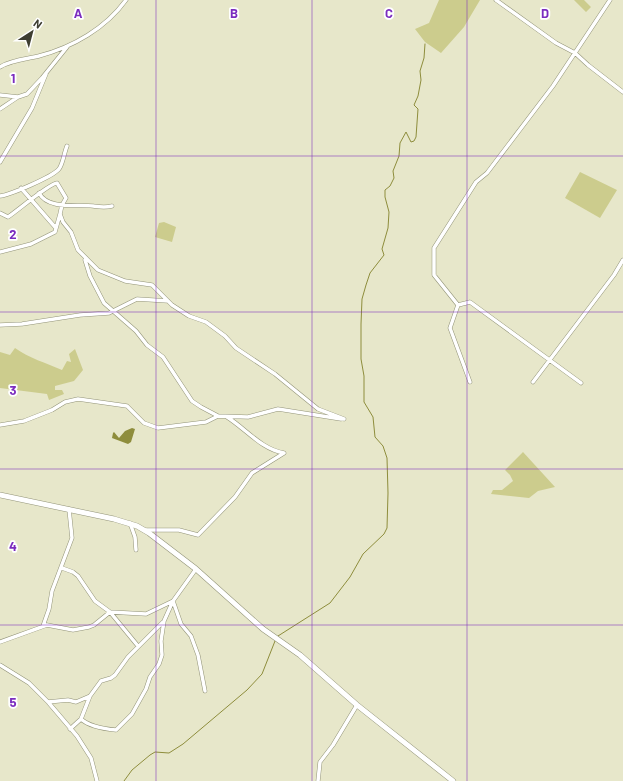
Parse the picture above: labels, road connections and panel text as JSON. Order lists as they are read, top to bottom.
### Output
{
  "north": "top right",
  "grid": {
    "columns": [
      "A",
      "B",
      "C",
      "D"
    ],
    "rows": [
      "1",
      "2",
      "3",
      "4",
      "5"
    ]
  }
}
